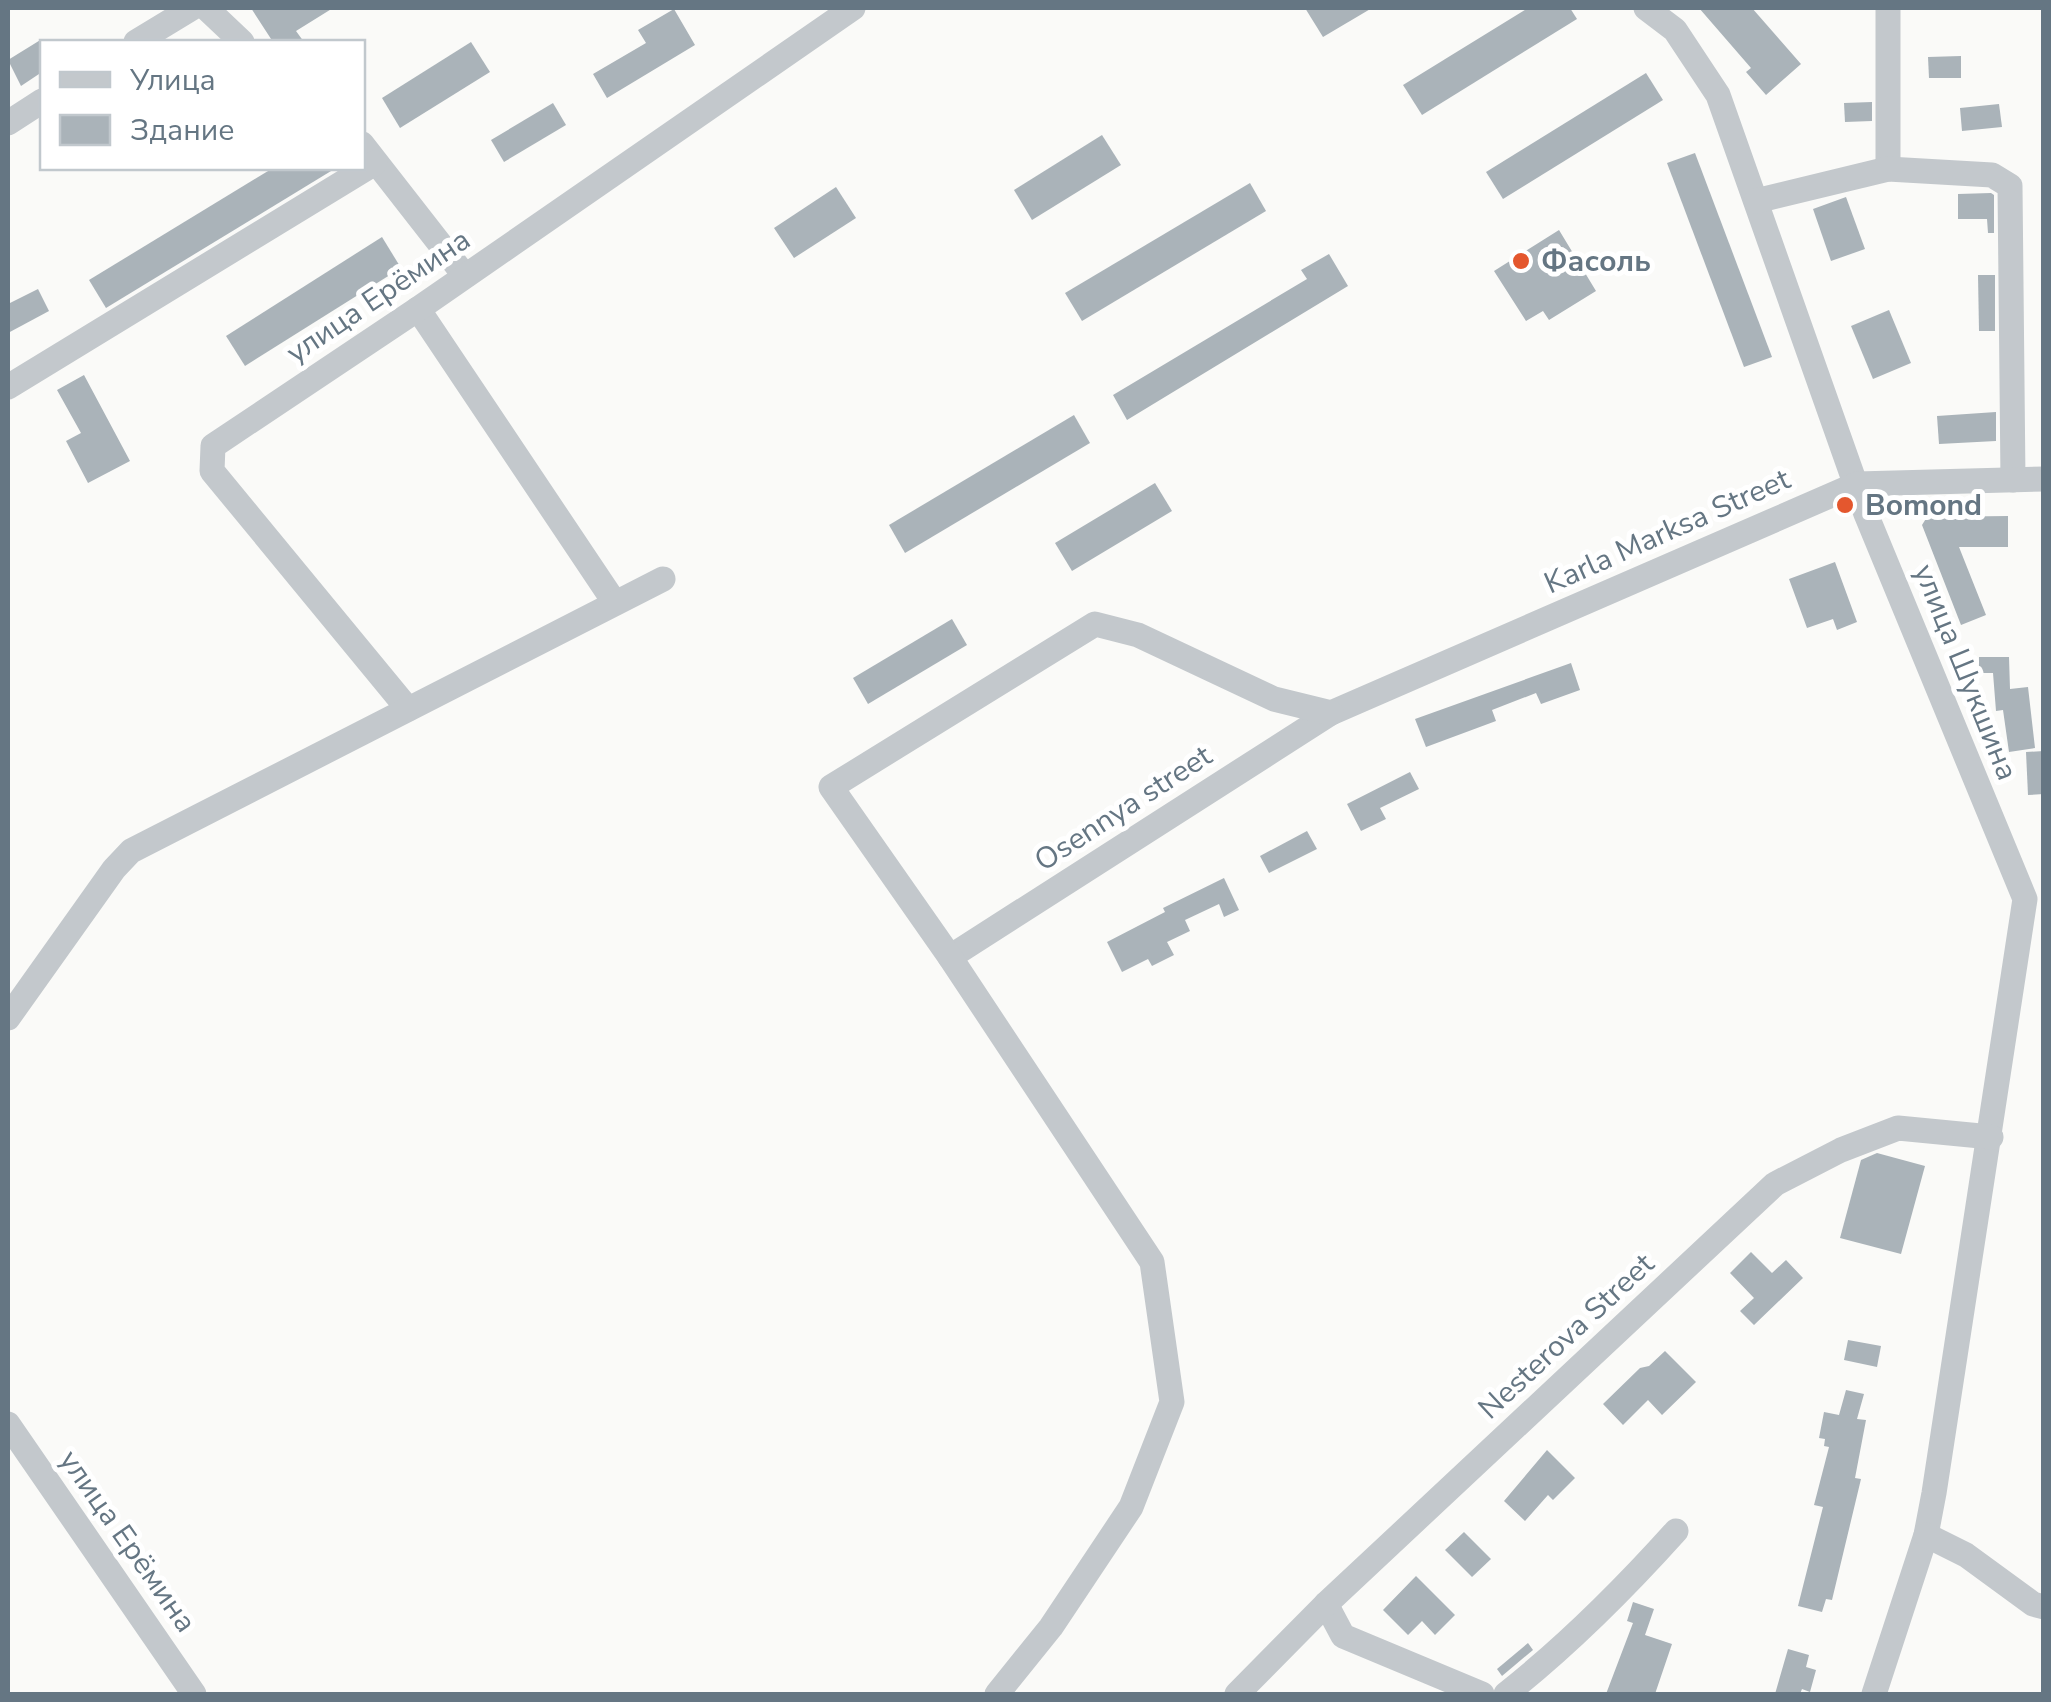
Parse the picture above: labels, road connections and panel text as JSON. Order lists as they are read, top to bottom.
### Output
{
  "streets": {
    "street": [
      "улица Ерёмина",
      "Karla Marksa Street",
      "улица Шукшина",
      "Osennya street",
      "Nesterova Street"
    ]
  },
  "crossings": [
    ["Karla Marksa Street", "улица Шукшина"],
    ["Karla Marksa Street", "Osennya street"],
    ["улица Шукшина", "Nesterova Street"]
  ],
  "places": ["Фасоль", "Bomond"],
  "legend": ["Улица", "Здание"]
}
